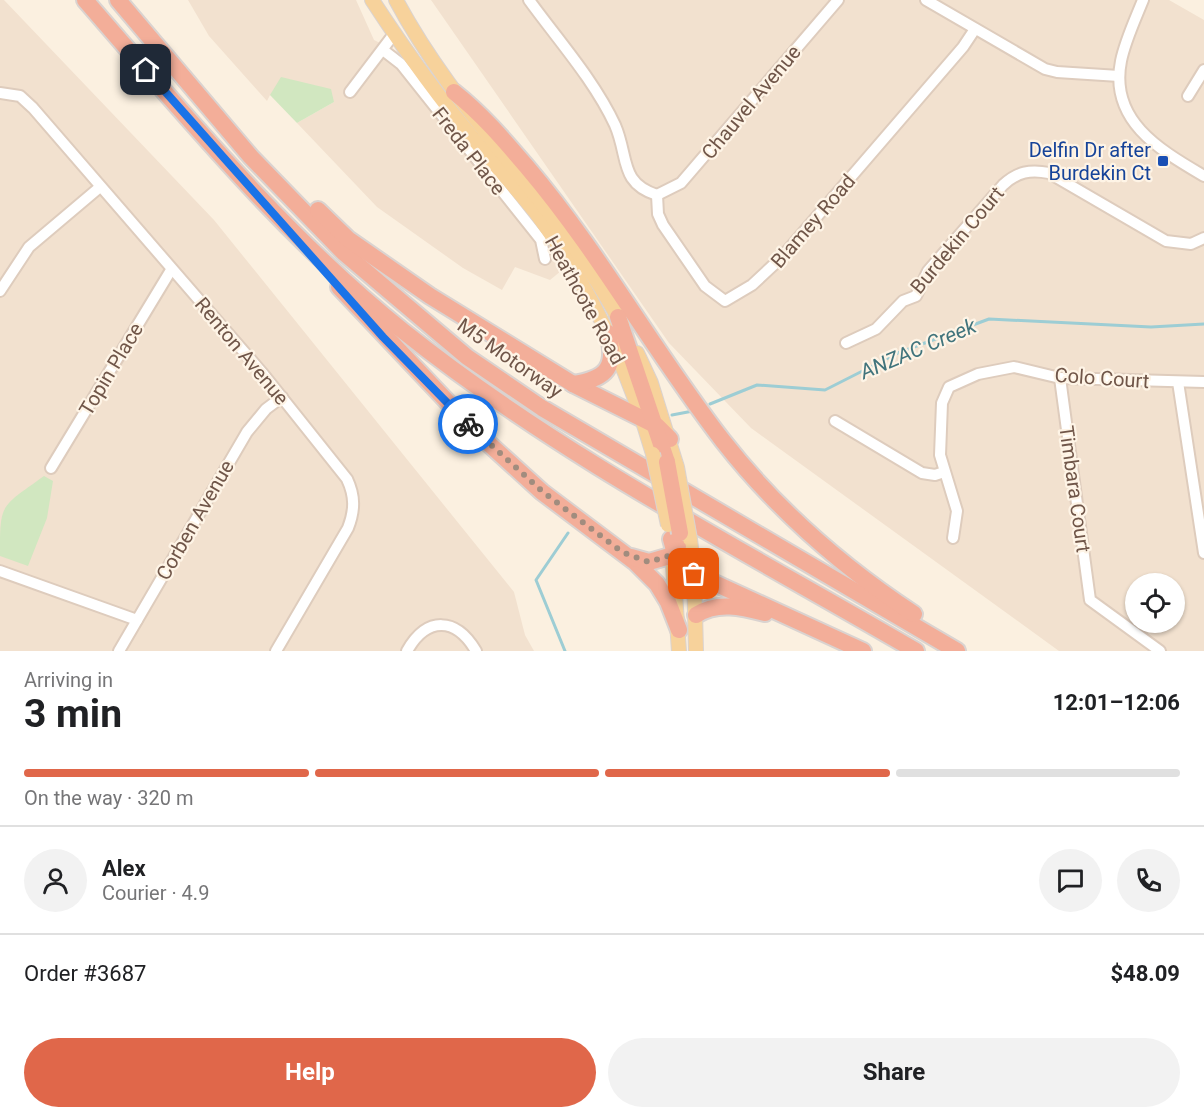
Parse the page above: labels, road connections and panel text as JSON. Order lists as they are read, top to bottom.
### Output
{
  "streets": {
    "highway": ["M5 Motorway"],
    "main road": ["Heathcote Road"],
    "street": [
      "Chauvel Avenue",
      "Freda Place",
      "Blamey Road",
      "Burdekin Court",
      "Renton Avenue",
      "Topin Place",
      "Colo Court",
      "Timbara Court",
      "Corben Avenue"
    ]
  },
  "crossings": [
    ["Chauvel Avenue", "Blamey Road"],
    ["Renton Avenue", "Topin Place"],
    ["Renton Avenue", "Corben Avenue"],
    ["Colo Court", "Timbara Court"]
  ],
  "water": ["ANZAC Creek"],
  "places": {
    "transit": ["Delfin Dr after Burdekin Ct"]
  },
  "page": {
    "heading": ["3 min", "Arriving in", "12:01–12:06"],
    "panel": [
      "Alex",
      "Courier · 4.9",
      "Order #3687",
      "$48.09"
    ],
    "bar": "On the way · 320 m",
    "buttons": ["Help", "Share"]
  }
}
